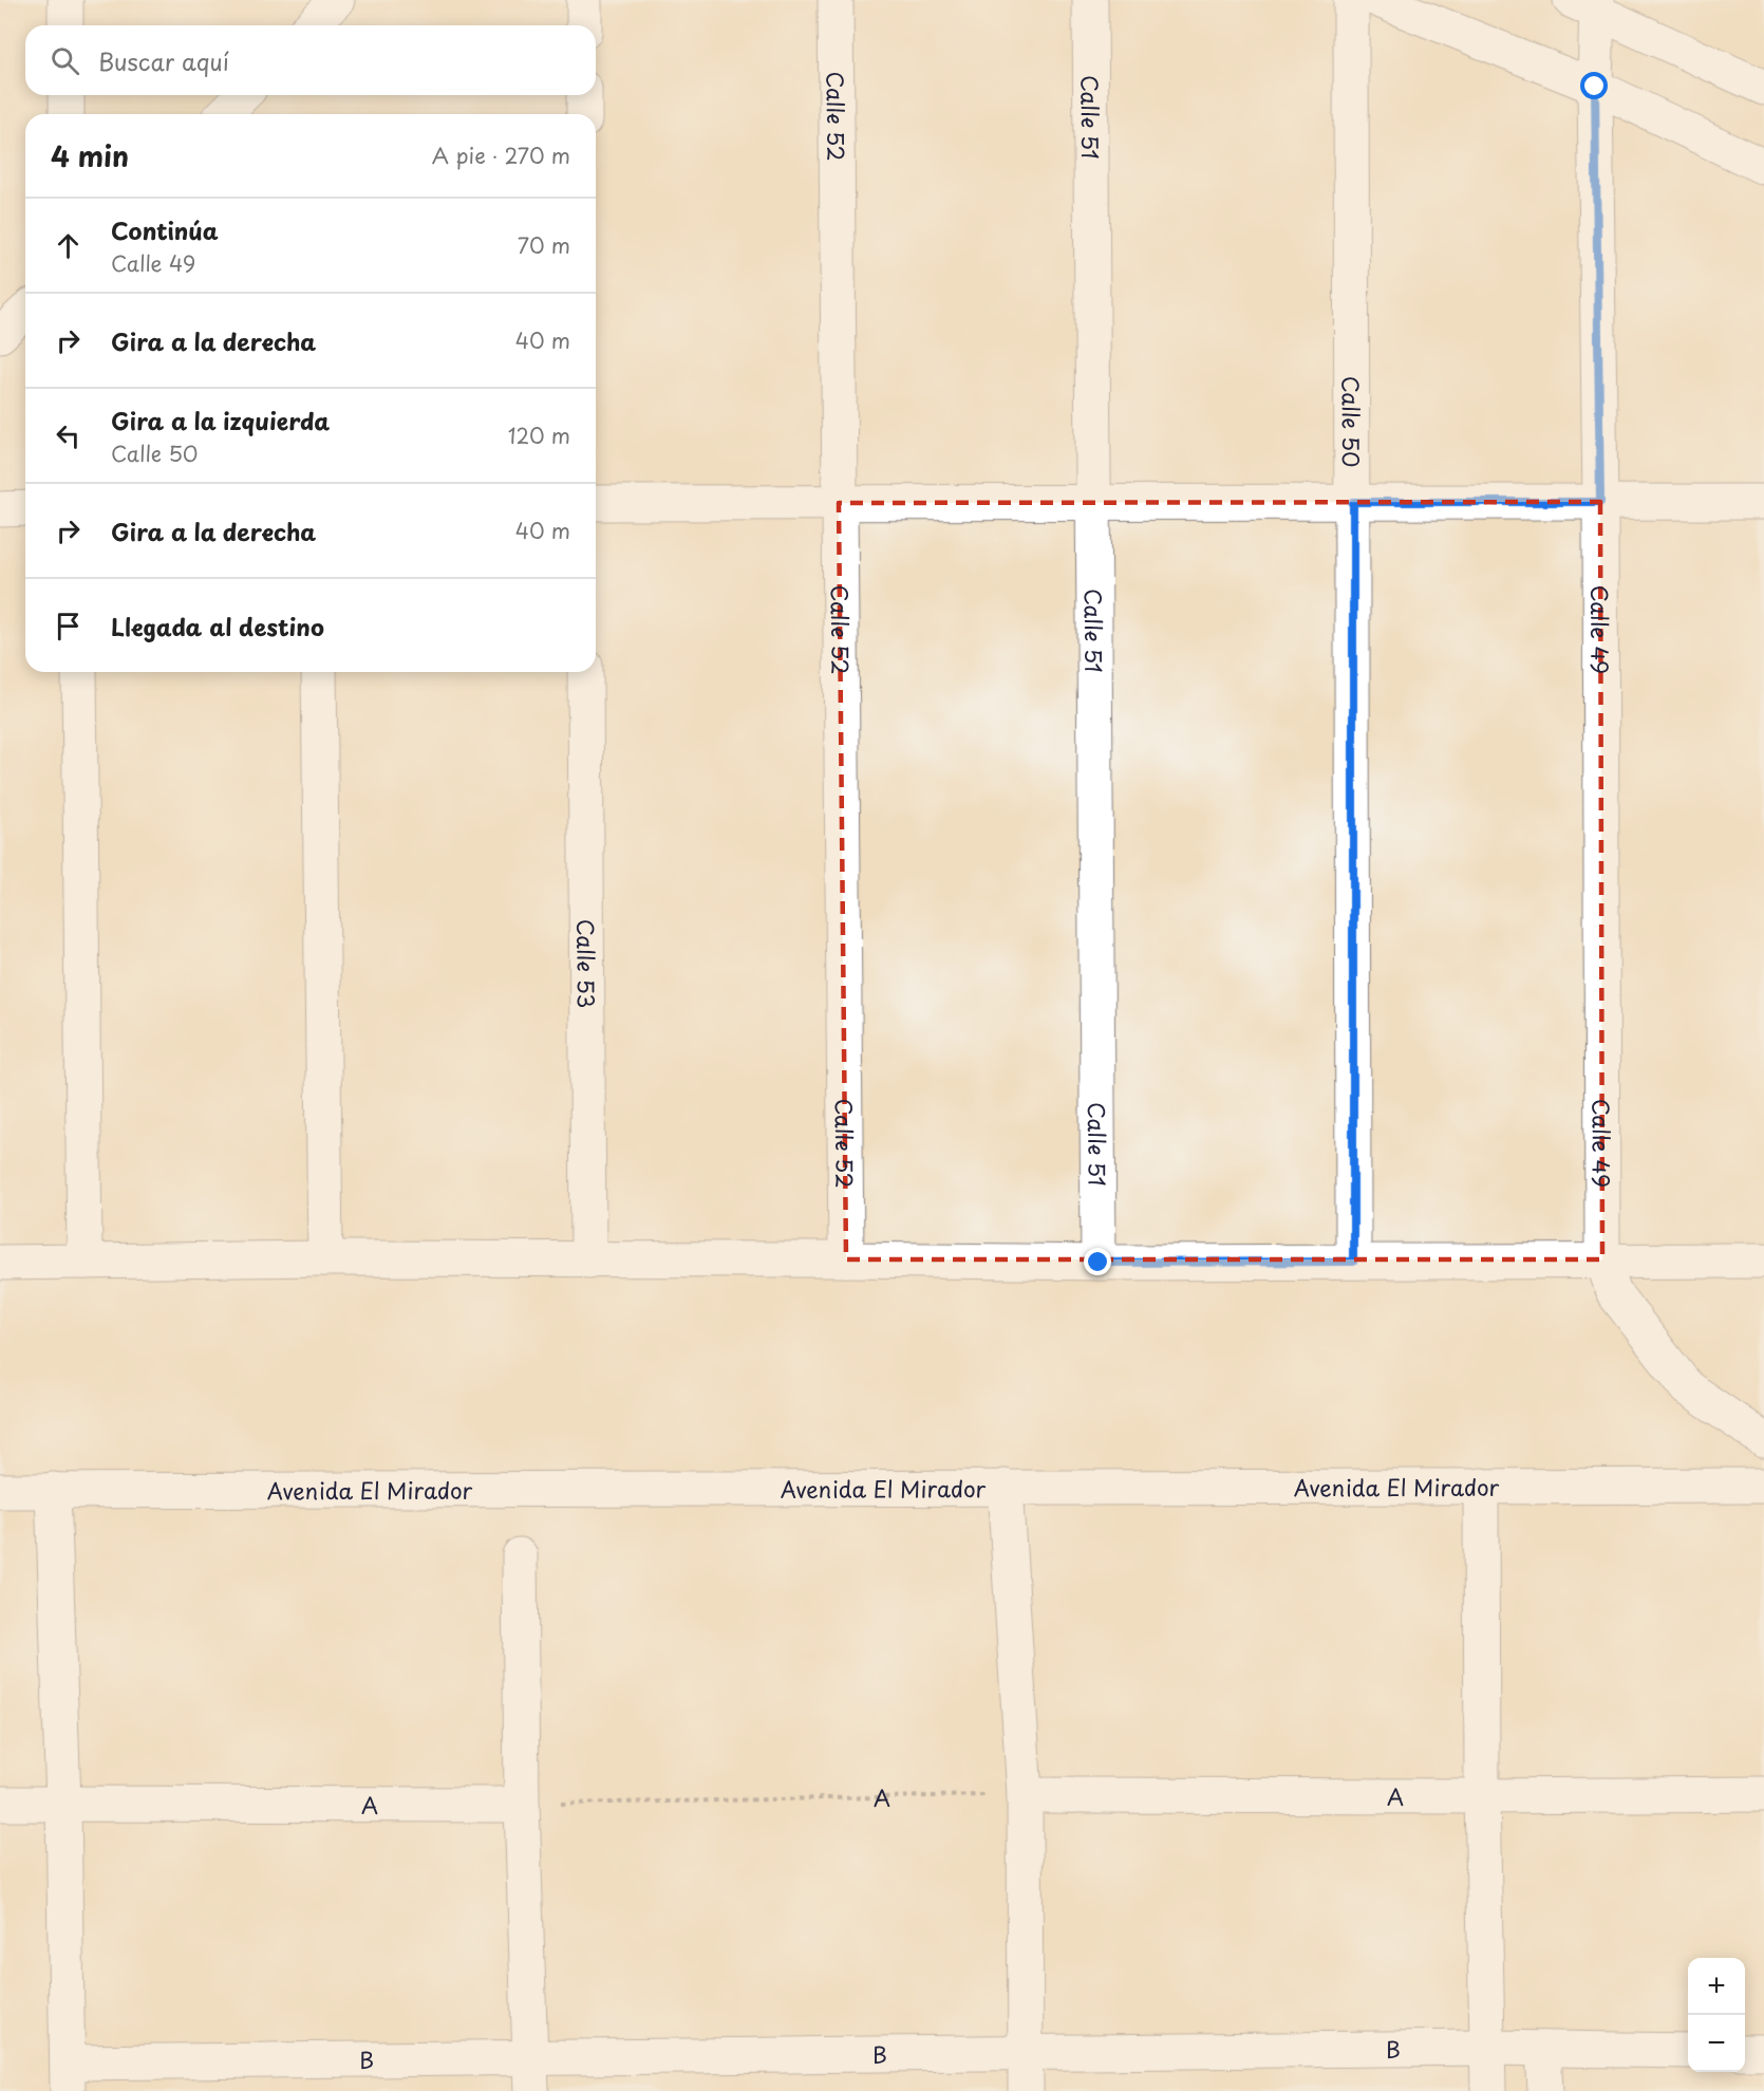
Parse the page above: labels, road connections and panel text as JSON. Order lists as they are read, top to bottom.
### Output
{
  "streets": {
    "street": [
      "Calle 52",
      "Calle 51",
      "Calle 50",
      "Calle 49",
      "Calle 53",
      "Avenida El Mirador",
      "A",
      "B"
    ]
  },
  "page": {
    "search": "Buscar aquí",
    "heading": ["4 min", "A pie · 270 m"],
    "list": [
      ["Continúa", "Calle 49", "70 m"],
      ["Gira a la derecha", "40 m"],
      ["Gira a la izquierda", "Calle 50", "120 m"],
      ["Gira a la derecha", "40 m"],
      "Llegada al destino"
    ],
    "map_buttons": ["+", "−"]
  }
}
